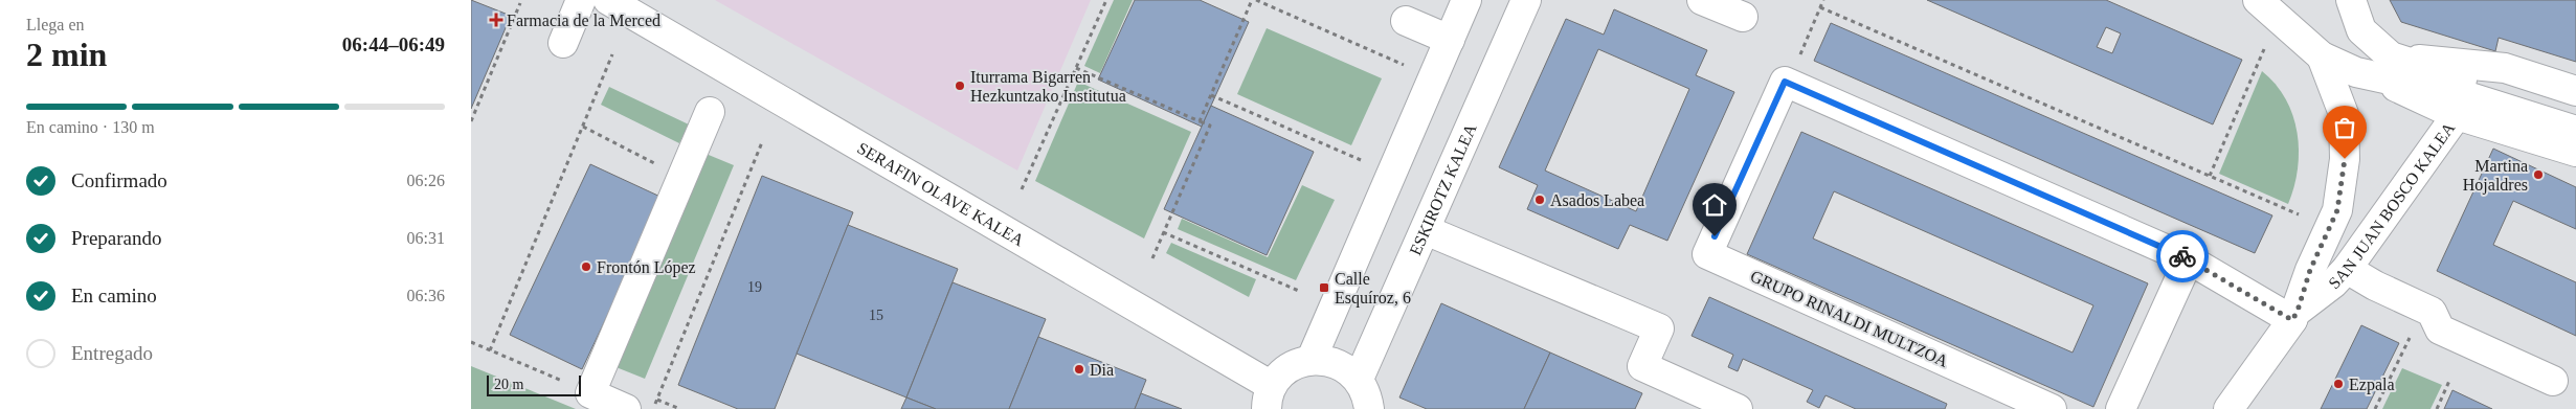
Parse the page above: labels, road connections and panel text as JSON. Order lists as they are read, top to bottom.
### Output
{
  "streets": {
    "street": [
      "ESKIROTZ KALEA",
      "SERAFIN OLAVE KALEA",
      "SAN JUAN BOSCO KALEA",
      "GRUPO RINALDI MULTZOA"
    ]
  },
  "crossings": [
    ["SAN JUAN BOSCO KALEA", "GRUPO RINALDI MULTZOA"]
  ],
  "places": {
    "health": ["Farmacia de la Merced"],
    "other": [
      "Iturrama Bigarren Hezkuntzako Institutua",
      "Martina Hojaldres",
      "Asados Labea",
      "Frontón López",
      "Dia",
      "Ezpala"
    ],
    "transit": ["Calle Esquíroz, 6"]
  },
  "house_numbers": ["19", "15"],
  "scale_bar": "20 m",
  "page": {
    "heading": ["2 min", "Llega en", "06:44–06:49"],
    "bar": "En camino · 130 m",
    "list": [
      ["Confirmado", "06:26"],
      ["Preparando", "06:31"],
      ["En camino", "06:36"],
      "Entregado"
    ],
    "scale": "20 m"
  }
}
